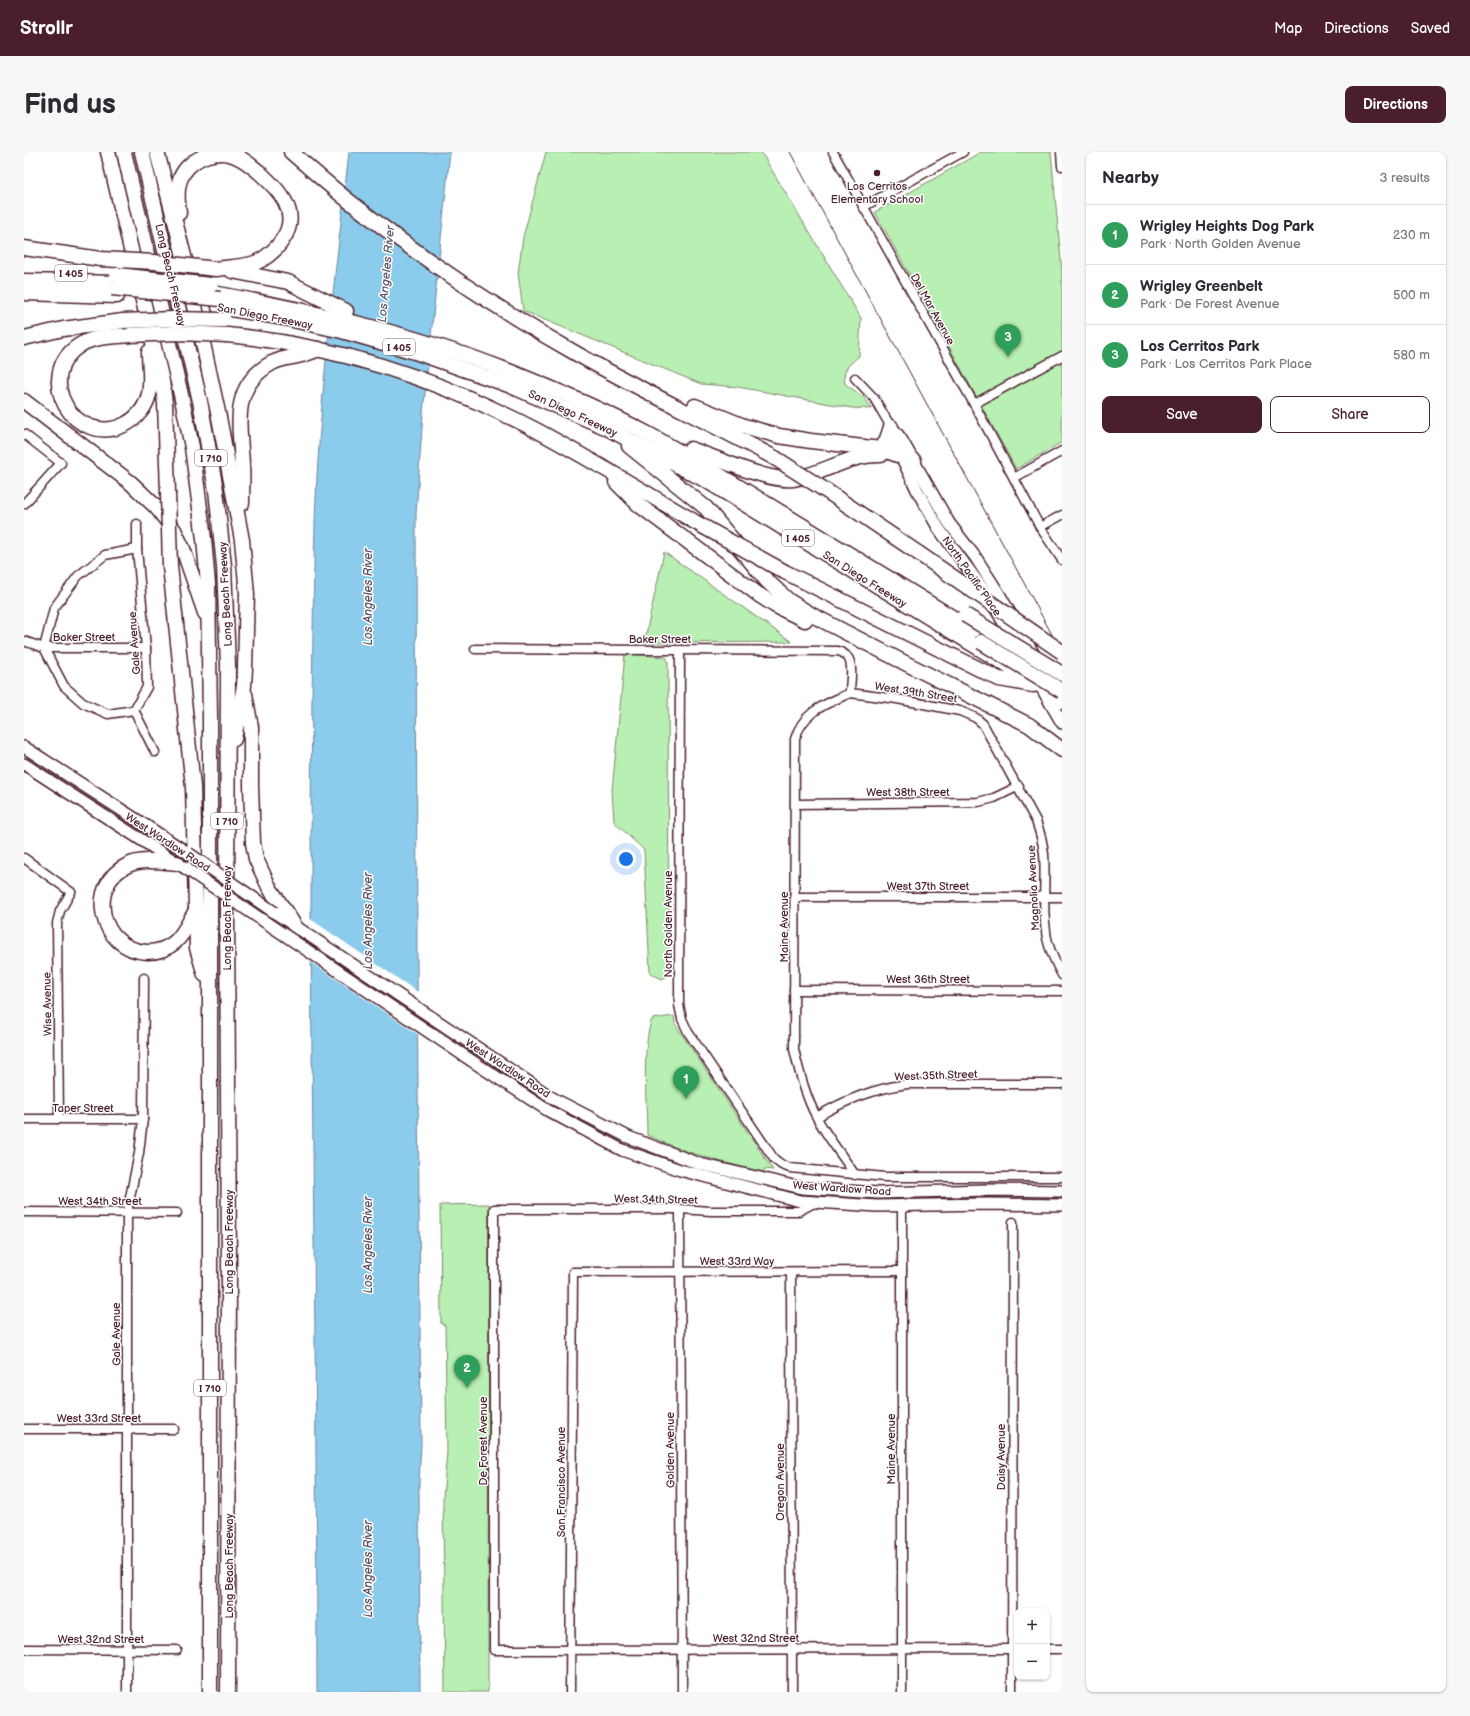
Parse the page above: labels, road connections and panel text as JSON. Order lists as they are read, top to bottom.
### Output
{
  "streets": {
    "highway": [
      "I 405",
      "Long Beach Freeway",
      "San Diego Freeway",
      "I 710"
    ],
    "main road": ["North Pacific Place", "West Wardlow Road"],
    "street": [
      "Del Mar Avenue",
      "Baker Street",
      "Gale Avenue",
      "West 39th Street",
      "West 38th Street",
      "West 37th Street",
      "Magnolia Avenue",
      "North Golden Avenue",
      "Maine Avenue",
      "West 36th Street",
      "Wise Avenue",
      "West 35th Street",
      "Taper Street",
      "West 34th Street",
      "West 33rd Way",
      "West 33rd Street",
      "De Forest Avenue",
      "Golden Avenue",
      "Daisy Avenue",
      "San Francisco Avenue",
      "Oregon Avenue",
      "West 32nd Street"
    ]
  },
  "crossings": [
    ["San Diego Freeway", "North Pacific Place"],
    ["Baker Street", "Gale Avenue"],
    ["Baker Street", "West 39th Street"],
    ["Baker Street", "North Golden Avenue"],
    ["Baker Street", "Maine Avenue"],
    ["Gale Avenue", "Taper Street"],
    ["Gale Avenue", "West 34th Street"],
    ["Gale Avenue", "West 33rd Street"],
    ["Gale Avenue", "West 32nd Street"],
    ["West 39th Street", "Magnolia Avenue"],
    ["West 39th Street", "Maine Avenue"],
    ["West 38th Street", "Magnolia Avenue"],
    ["West 38th Street", "Maine Avenue"],
    ["West Wardlow Road", "North Golden Avenue"],
    ["West Wardlow Road", "Maine Avenue"],
    ["West Wardlow Road", "West 34th Street"],
    ["West 37th Street", "Magnolia Avenue"],
    ["West 37th Street", "Maine Avenue"],
    ["Maine Avenue", "West 36th Street"],
    ["Maine Avenue", "West 35th Street"],
    ["Maine Avenue", "West 33rd Way"],
    ["Maine Avenue", "West 32nd Street"],
    ["Wise Avenue", "Taper Street"],
    ["West 34th Street", "De Forest Avenue"],
    ["West 34th Street", "Golden Avenue"],
    ["West 33rd Way", "Golden Avenue"],
    ["West 33rd Way", "San Francisco Avenue"],
    ["West 33rd Way", "Oregon Avenue"],
    ["De Forest Avenue", "West 32nd Street"],
    ["Golden Avenue", "West 32nd Street"],
    ["Daisy Avenue", "West 32nd Street"],
    ["San Francisco Avenue", "West 32nd Street"],
    ["Oregon Avenue", "West 32nd Street"]
  ],
  "water": ["Los Angeles River"],
  "places": ["Los Cerritos Elementary School"],
  "page": {
    "header": "Strollr",
    "nav": ["Map", "Directions", "Saved"],
    "buttons": [
      "Directions",
      ["Save", "Share"]
    ],
    "title": "Find us",
    "heading": ["Nearby", "3 results"],
    "list": [
      {
        "mark": "1",
        "name": "Wrigley Heights Dog Park",
        "note": "Park · North Golden Avenue",
        "value": "230 m"
      },
      {
        "mark": "2",
        "name": "Wrigley Greenbelt",
        "note": "Park · De Forest Avenue",
        "value": "500 m"
      },
      {
        "mark": "3",
        "name": "Los Cerritos Park",
        "note": "Park · Los Cerritos Park Place",
        "value": "580 m"
      }
    ],
    "pins": ["3", "1", "2"],
    "map_buttons": ["+", "−"]
  }
}
